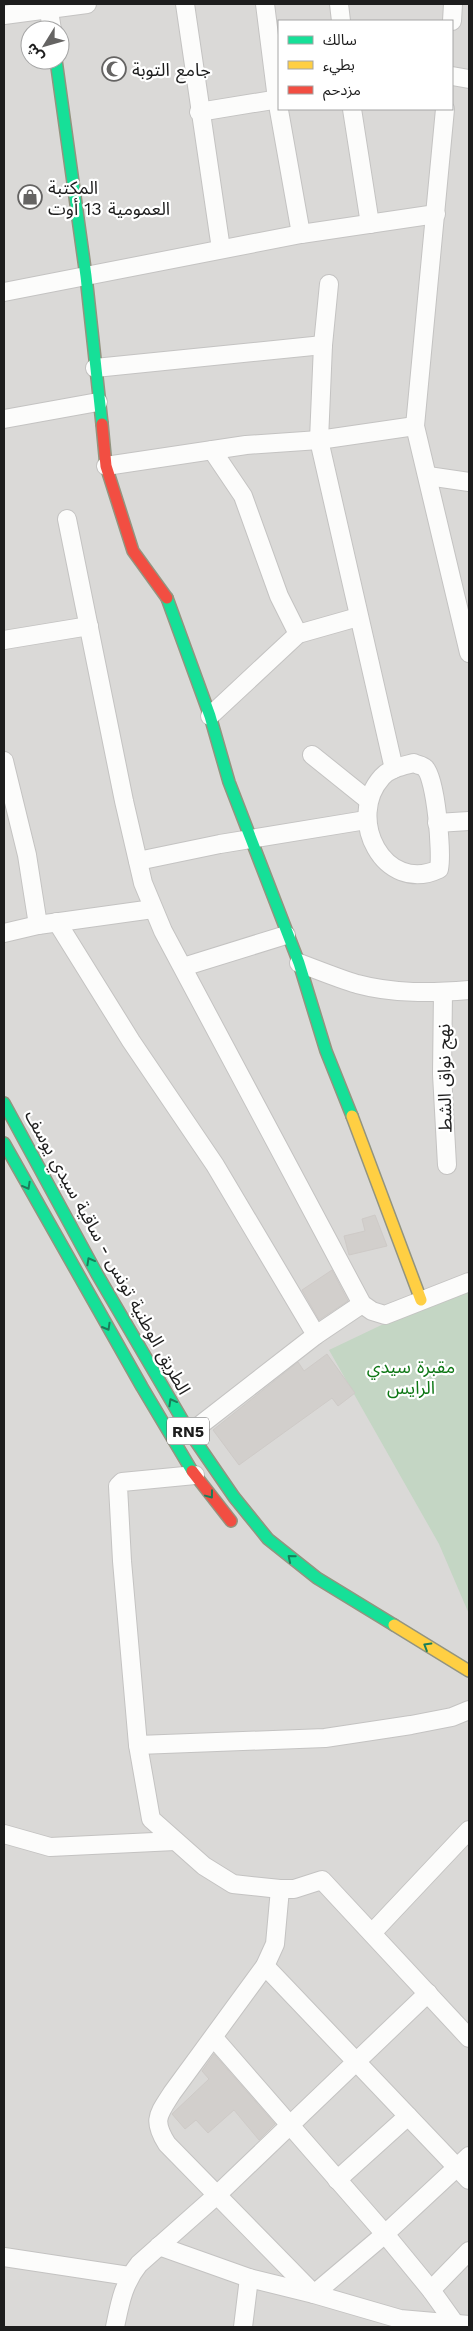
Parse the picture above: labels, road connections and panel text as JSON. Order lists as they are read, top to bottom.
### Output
{
  "streets": {
    "street": ["نهج نواق الشط", "الطريق الوطنية تونس - ساقية سيدي يوسف", "RN5"]
  },
  "parks": ["مقبرة سيدي الرايس"],
  "places": {
    "mosque": ["جامع التوبة"],
    "shop": ["المكتبة العمومية 13 أوت"]
  },
  "legend": ["سالك", "بطيء", "مزدحم"],
  "north": "bottom left"
}
